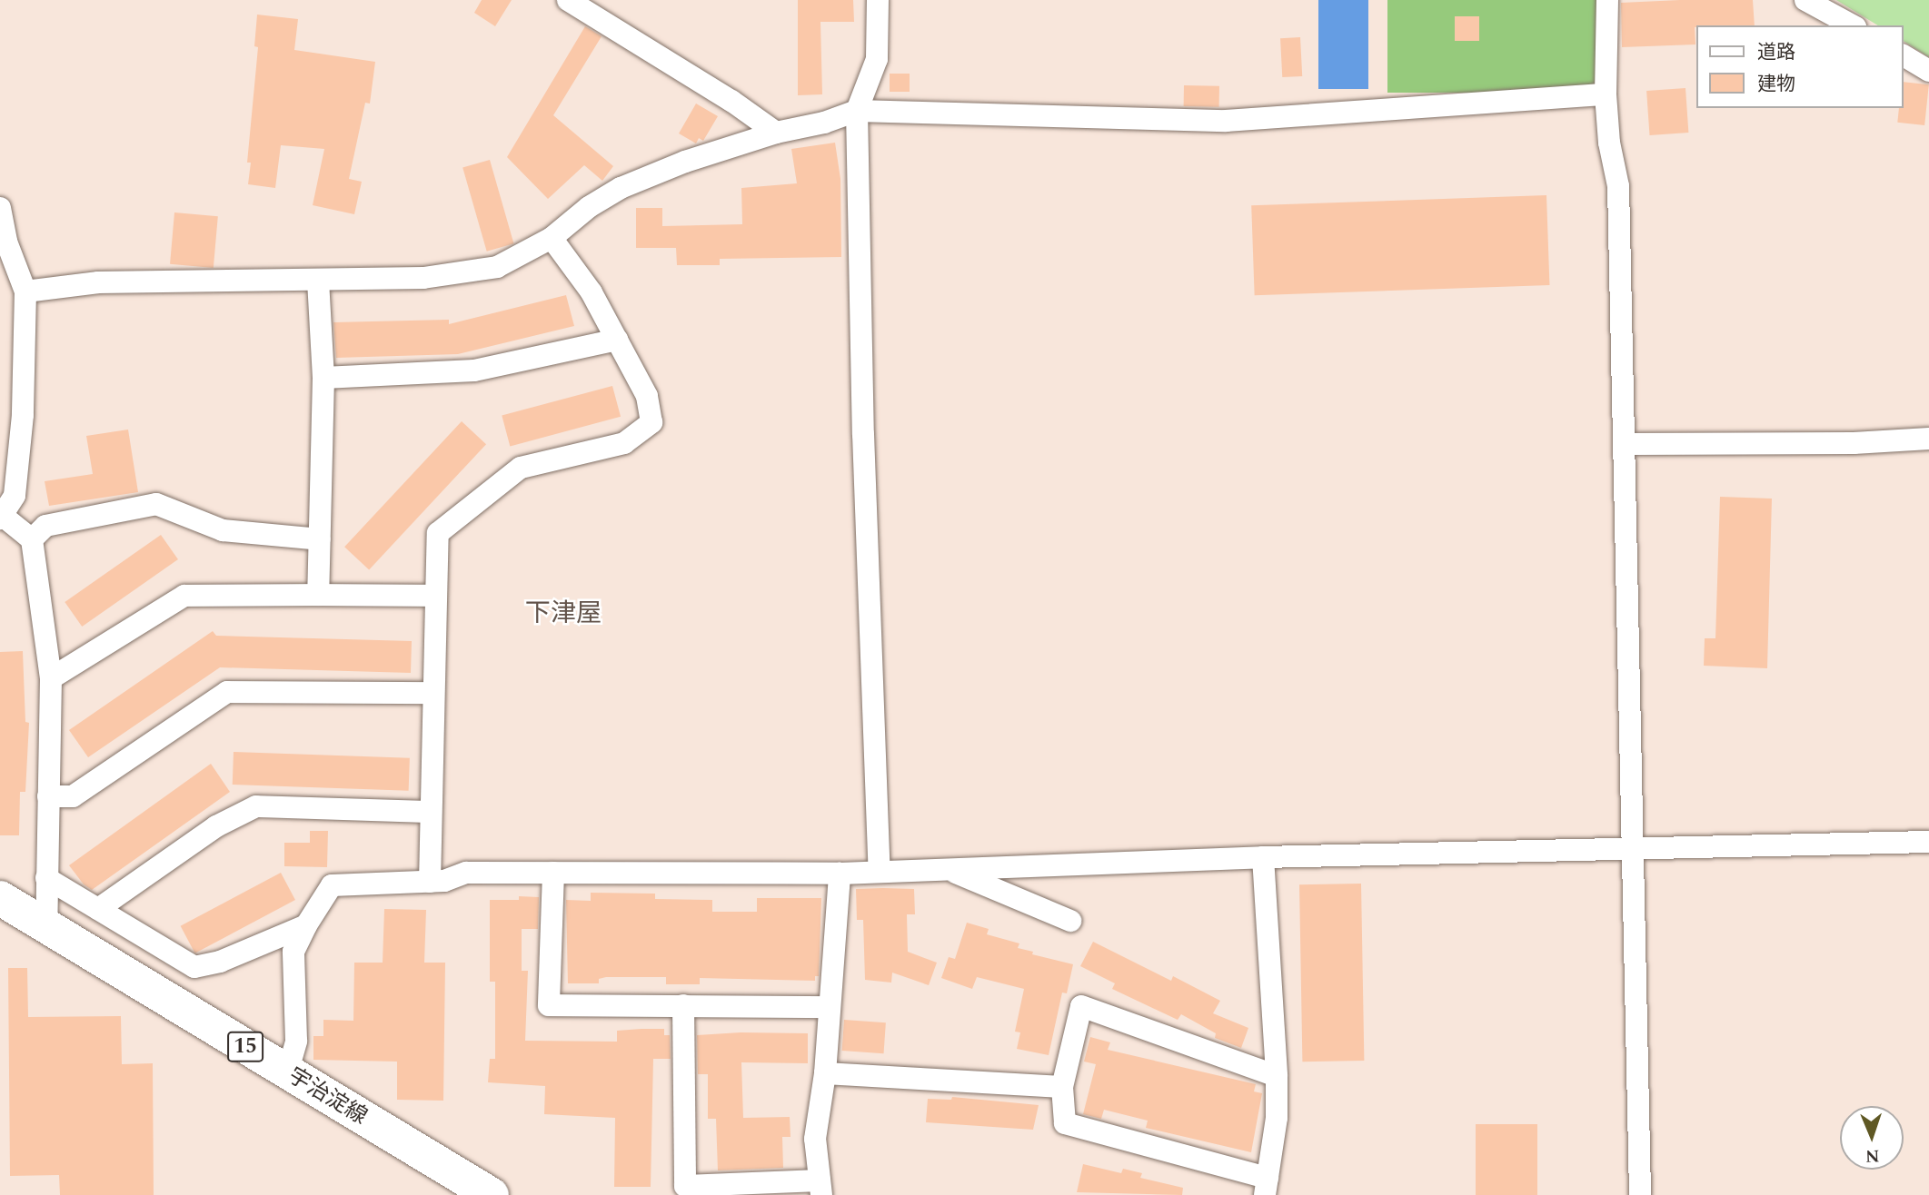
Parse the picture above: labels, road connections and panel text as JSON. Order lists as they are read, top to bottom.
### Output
{
  "streets": {
    "main road": ["15", "宇治淀線"]
  },
  "districts": ["下津屋"],
  "legend": ["道路", "建物"],
  "north": "bottom"
}
